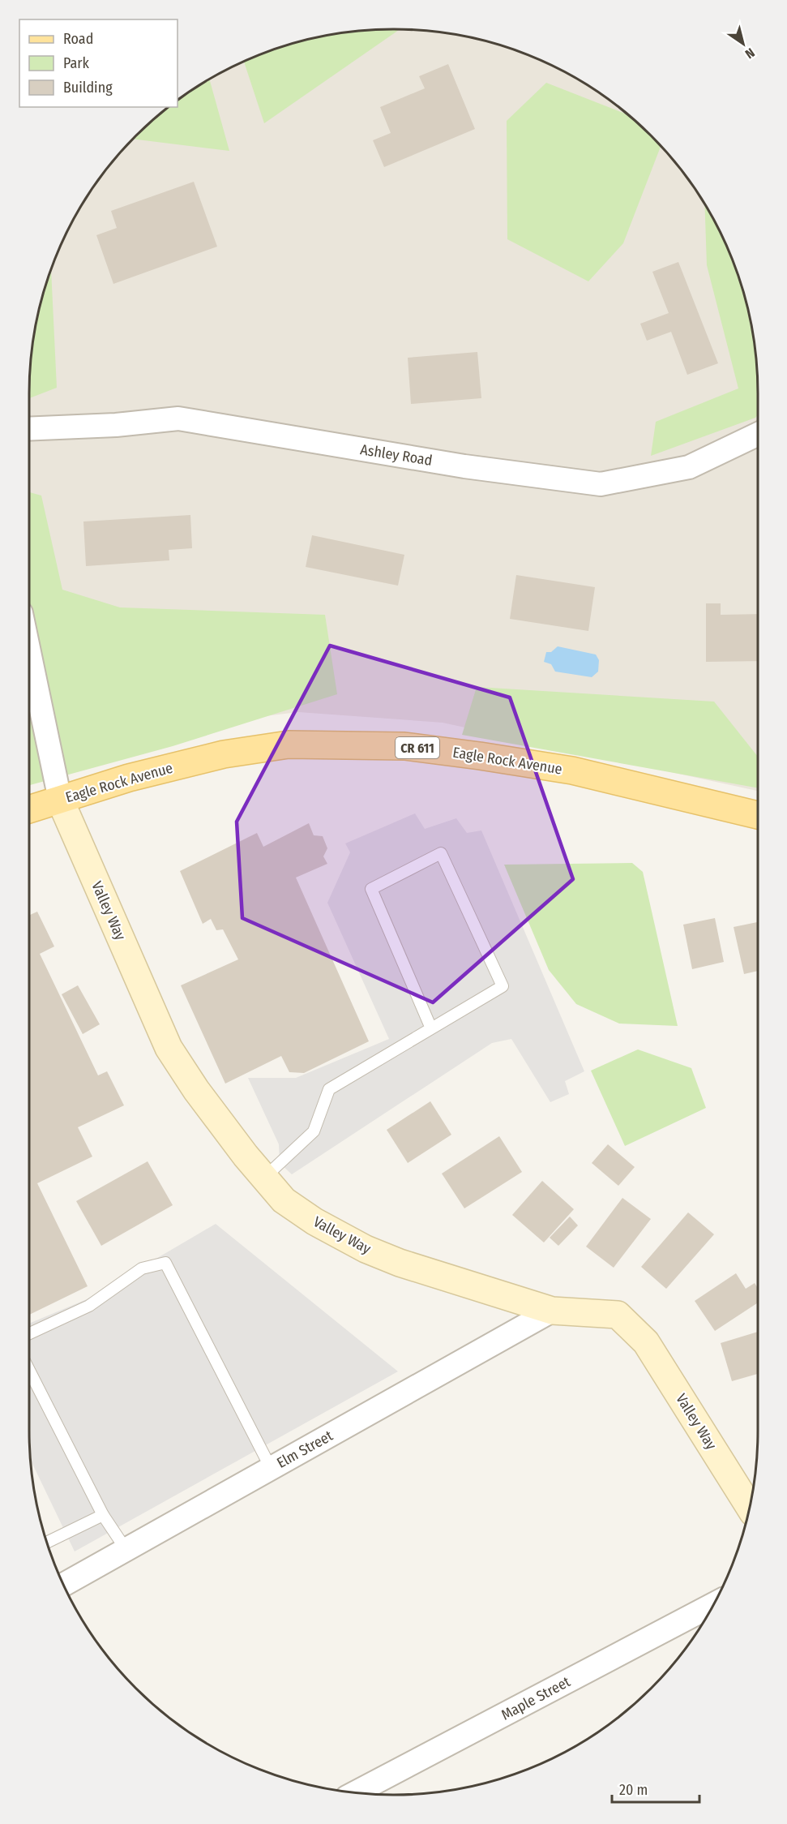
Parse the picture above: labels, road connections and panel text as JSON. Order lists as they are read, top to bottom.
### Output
{
  "streets": {
    "main road": ["CR 611", "Eagle Rock Avenue"],
    "street": [
      "Ashley Road",
      "Valley Way",
      "Elm Street",
      "Maple Street"
    ]
  },
  "crossings": [
    ["Eagle Rock Avenue", "Valley Way"],
    ["Valley Way", "Elm Street"]
  ],
  "legend": ["Road", "Park", "Building"],
  "scale_bar": "20 m",
  "north": "bottom right"
}
